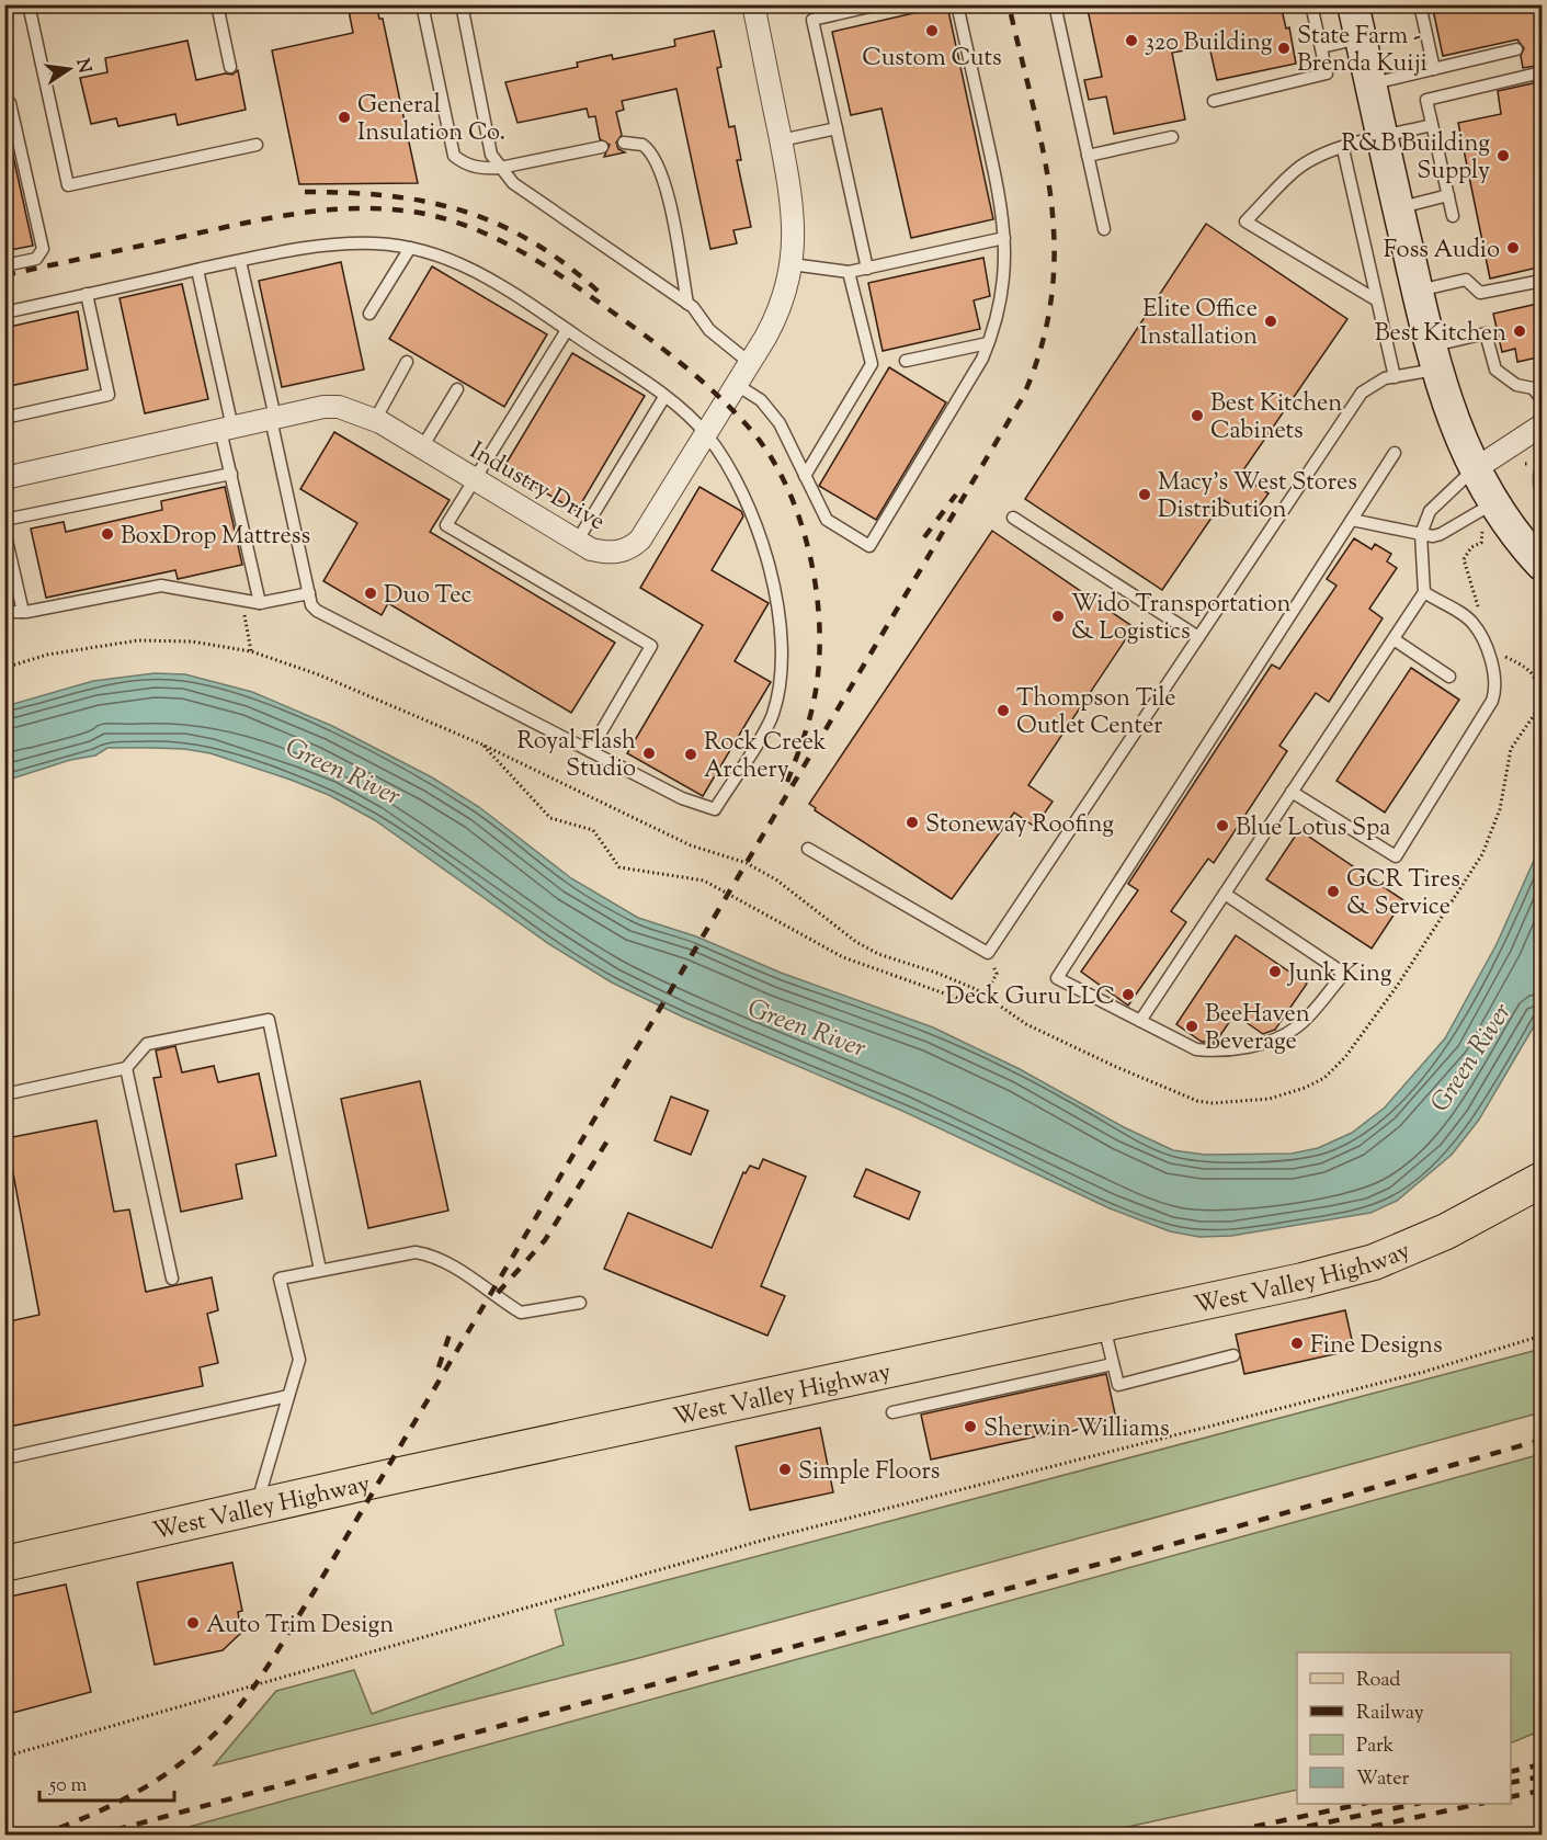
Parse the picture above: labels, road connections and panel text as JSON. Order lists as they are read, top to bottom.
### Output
{
  "streets": {
    "main road": ["West Valley Highway"],
    "street": ["Industry Drive"]
  },
  "water": ["Green River"],
  "places": [
    "Custom Cuts",
    "320 Building",
    "State Farm - Brenda Kuiji",
    "General Insulation Co.",
    "R&B Building Supply",
    "Foss Audio",
    "Elite Office Installation",
    "Best Kitchen",
    "Best Kitchen Cabinets",
    "Macy's West Stores Distribution",
    "BoxDrop Mattress",
    "Duo Tec",
    "Wido Transportation & Logistics",
    "Thompson Tile Outlet Center",
    "Royal Flash Studio",
    "Rock Creek Archery",
    "Stoneway Roofing",
    "Blue Lotus Spa",
    "GCR Tires & Service",
    "Junk King",
    "Deck Guru LLC",
    "BeeHaven Beverage",
    "Fine Designs",
    "Sherwin-Williams",
    "Simple Floors",
    "Auto Trim Design"
  ],
  "legend": [
    "Road",
    "Railway",
    "Park",
    "Water"
  ],
  "scale_bar": "50 m",
  "north": "right"
}
